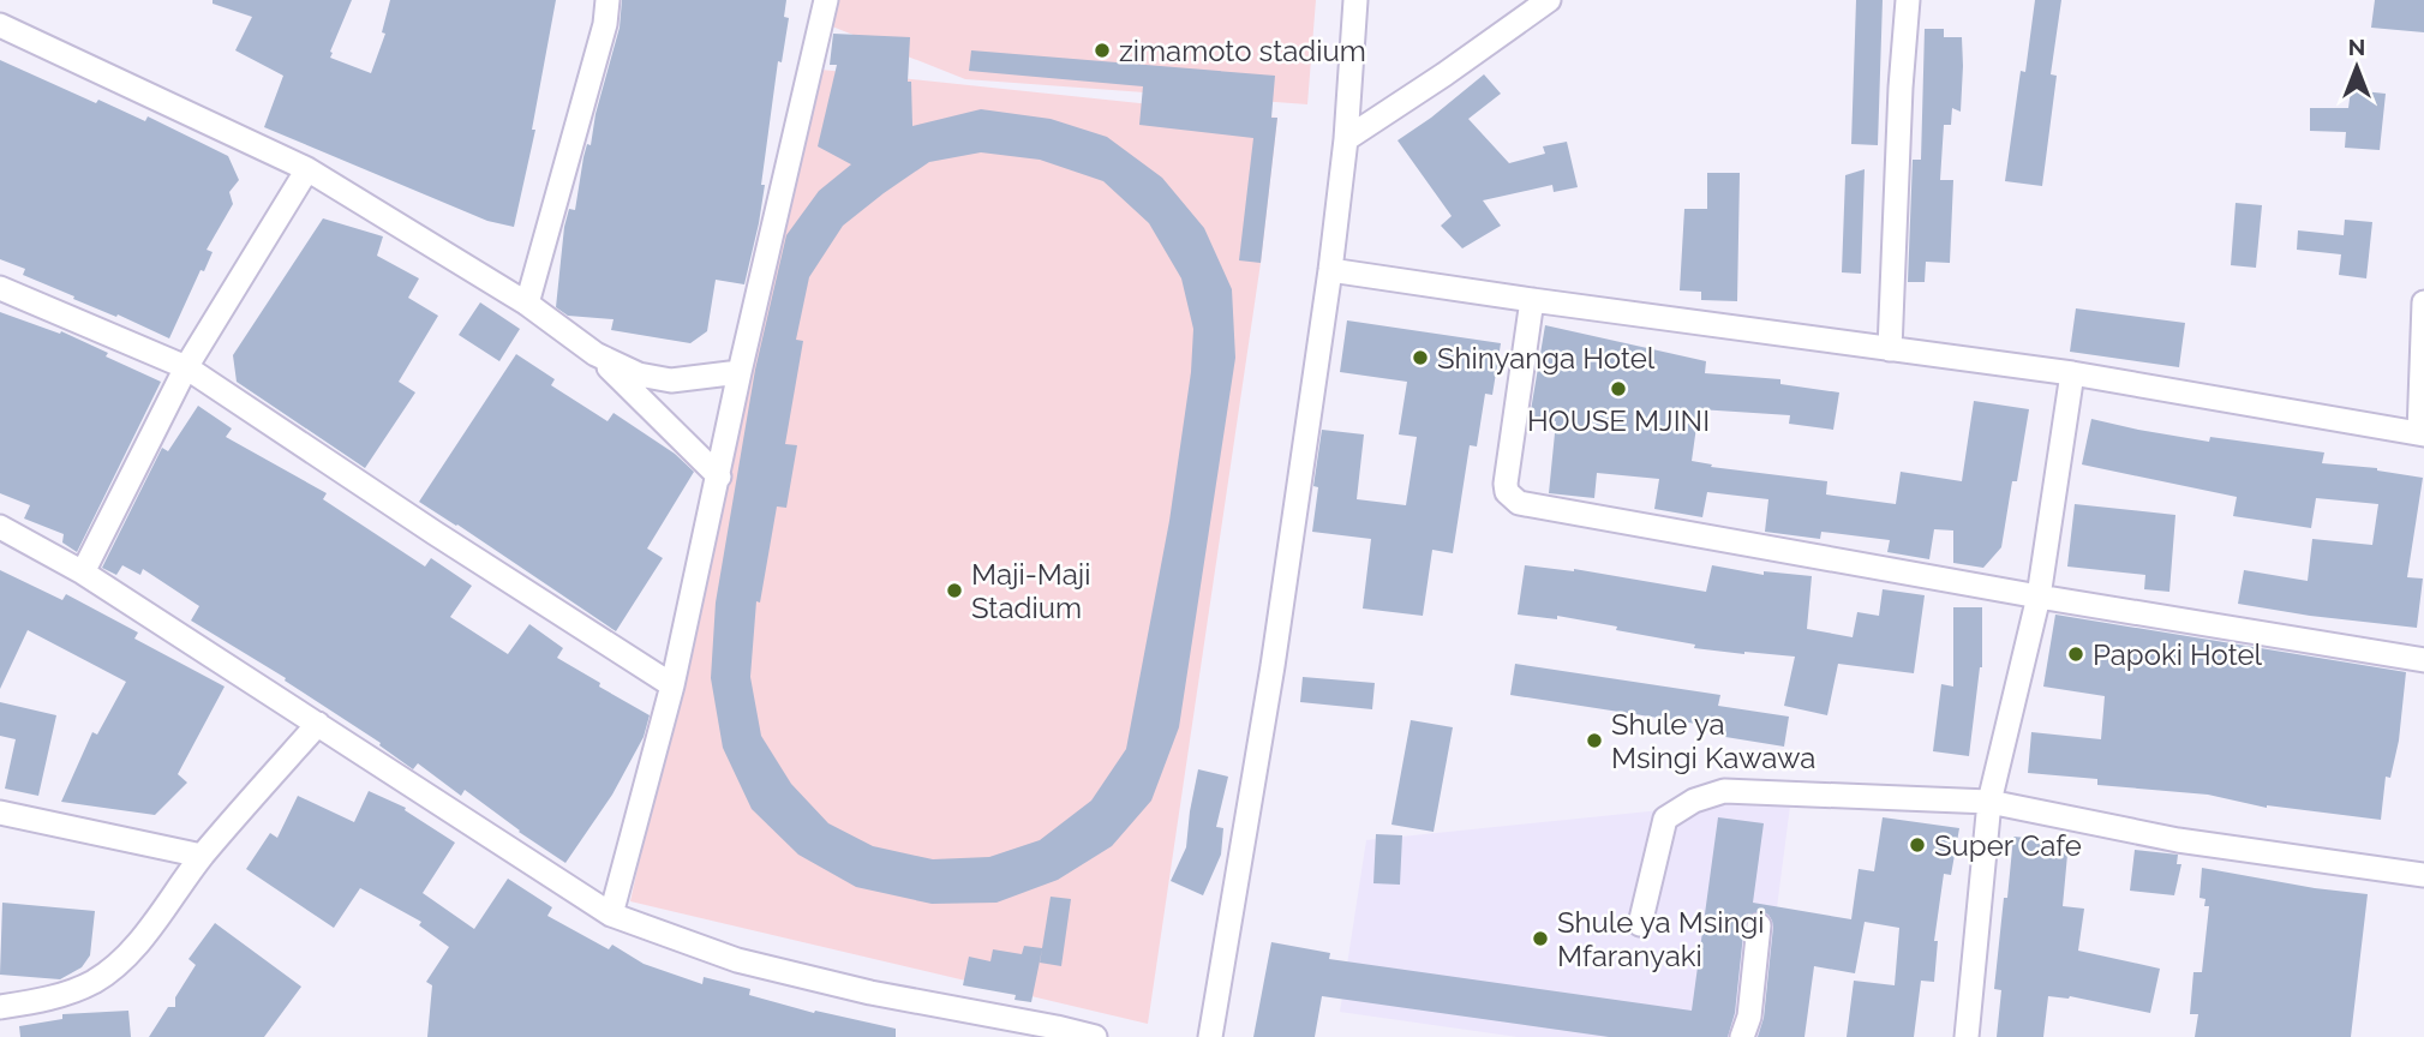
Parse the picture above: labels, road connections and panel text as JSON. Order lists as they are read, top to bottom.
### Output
{
  "places": [
    "zimamoto stadium",
    "Shinyanga Hotel",
    "HOUSE MJINI",
    "Maji-Maji Stadium",
    "Papoki Hotel",
    "Shule ya Msingi Kawawa",
    "Super Cafe",
    "Shule ya Msingi Mfaranyaki"
  ],
  "north": "top"
}
